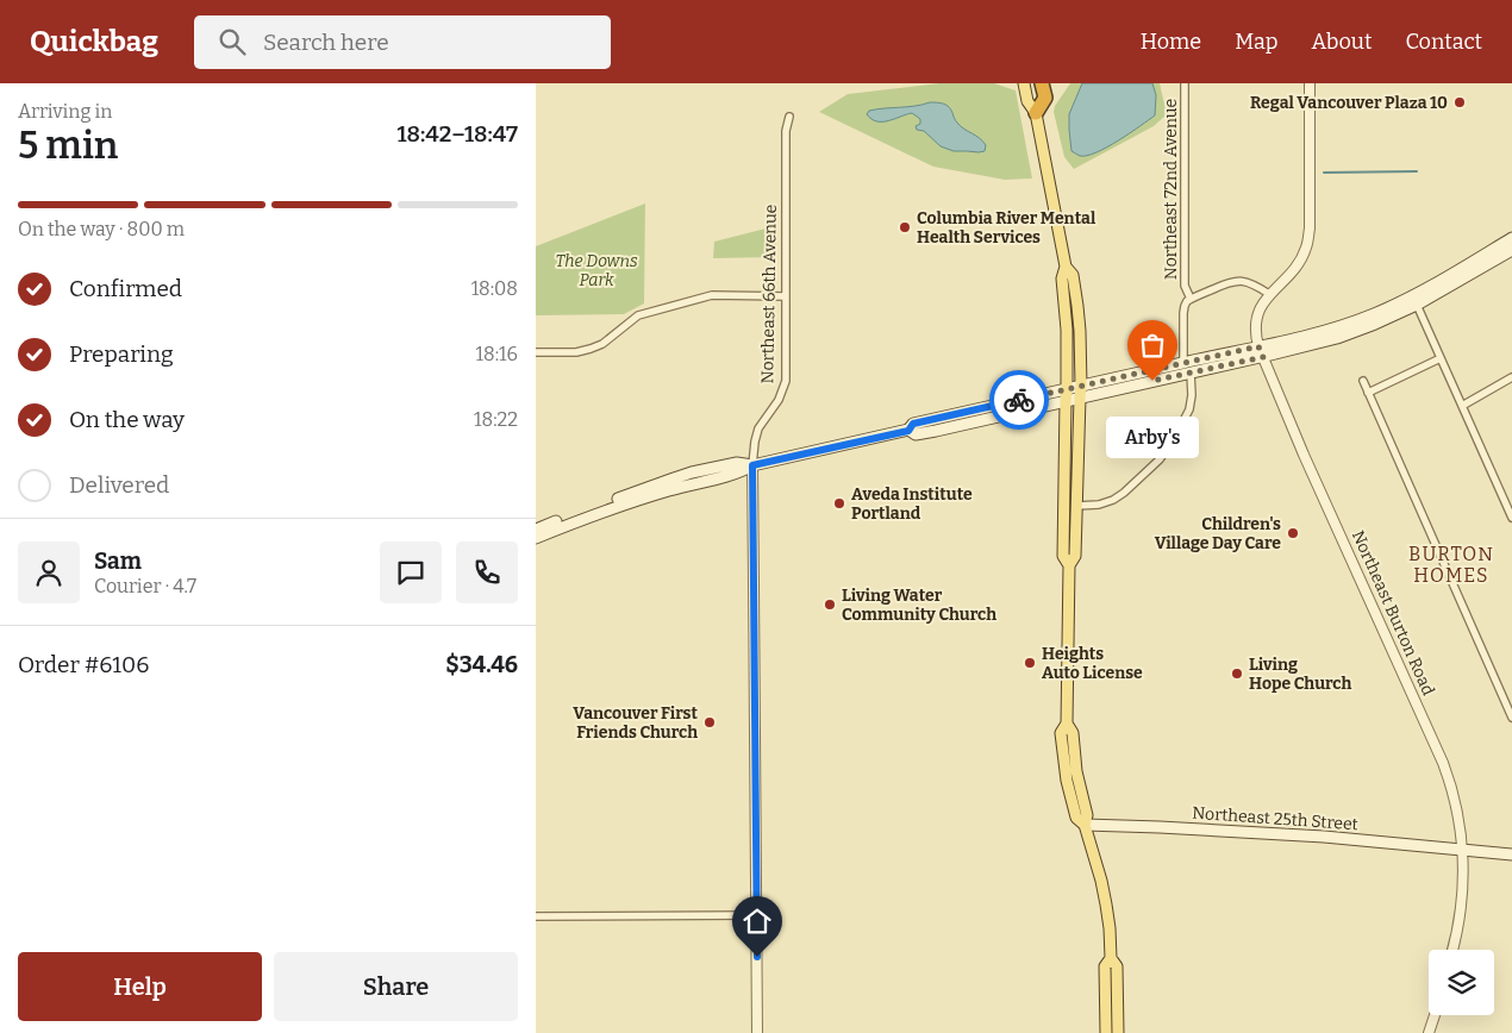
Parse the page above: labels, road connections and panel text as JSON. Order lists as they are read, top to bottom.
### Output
{
  "streets": {
    "main road": ["Northeast 25th Street"],
    "street": ["Northeast 72nd Avenue", "Northeast 66th Avenue", "Northeast Burton Road"]
  },
  "crossings": [
    ["Northeast Burton Road", "Northeast 25th Street"]
  ],
  "districts": ["BURTON HOMES"],
  "parks": ["The Downs Park"],
  "places": [
    "Regal Vancouver Plaza 10",
    "Columbia River Mental Health Services",
    "Arby's",
    "Aveda Institute Portland",
    "Children's Village Day Care",
    "Living Water Community Church",
    "Heights Auto License",
    "Living Hope Church",
    "Vancouver First Friends Church"
  ],
  "page": {
    "header": "Quickbag",
    "search": "Search here",
    "nav": [
      "Home",
      "Map",
      "About",
      "Contact"
    ],
    "heading": ["5 min", "Arriving in", "18:42–18:47"],
    "panel": [
      "Sam",
      "Courier · 4.7",
      "Order #6106",
      "$34.46"
    ],
    "bar": "On the way · 800 m",
    "list": [
      ["Confirmed", "18:08"],
      ["Preparing", "18:16"],
      ["On the way", "18:22"],
      "Delivered"
    ],
    "bubble": "Arby's",
    "buttons": ["Help", "Share"]
  }
}
